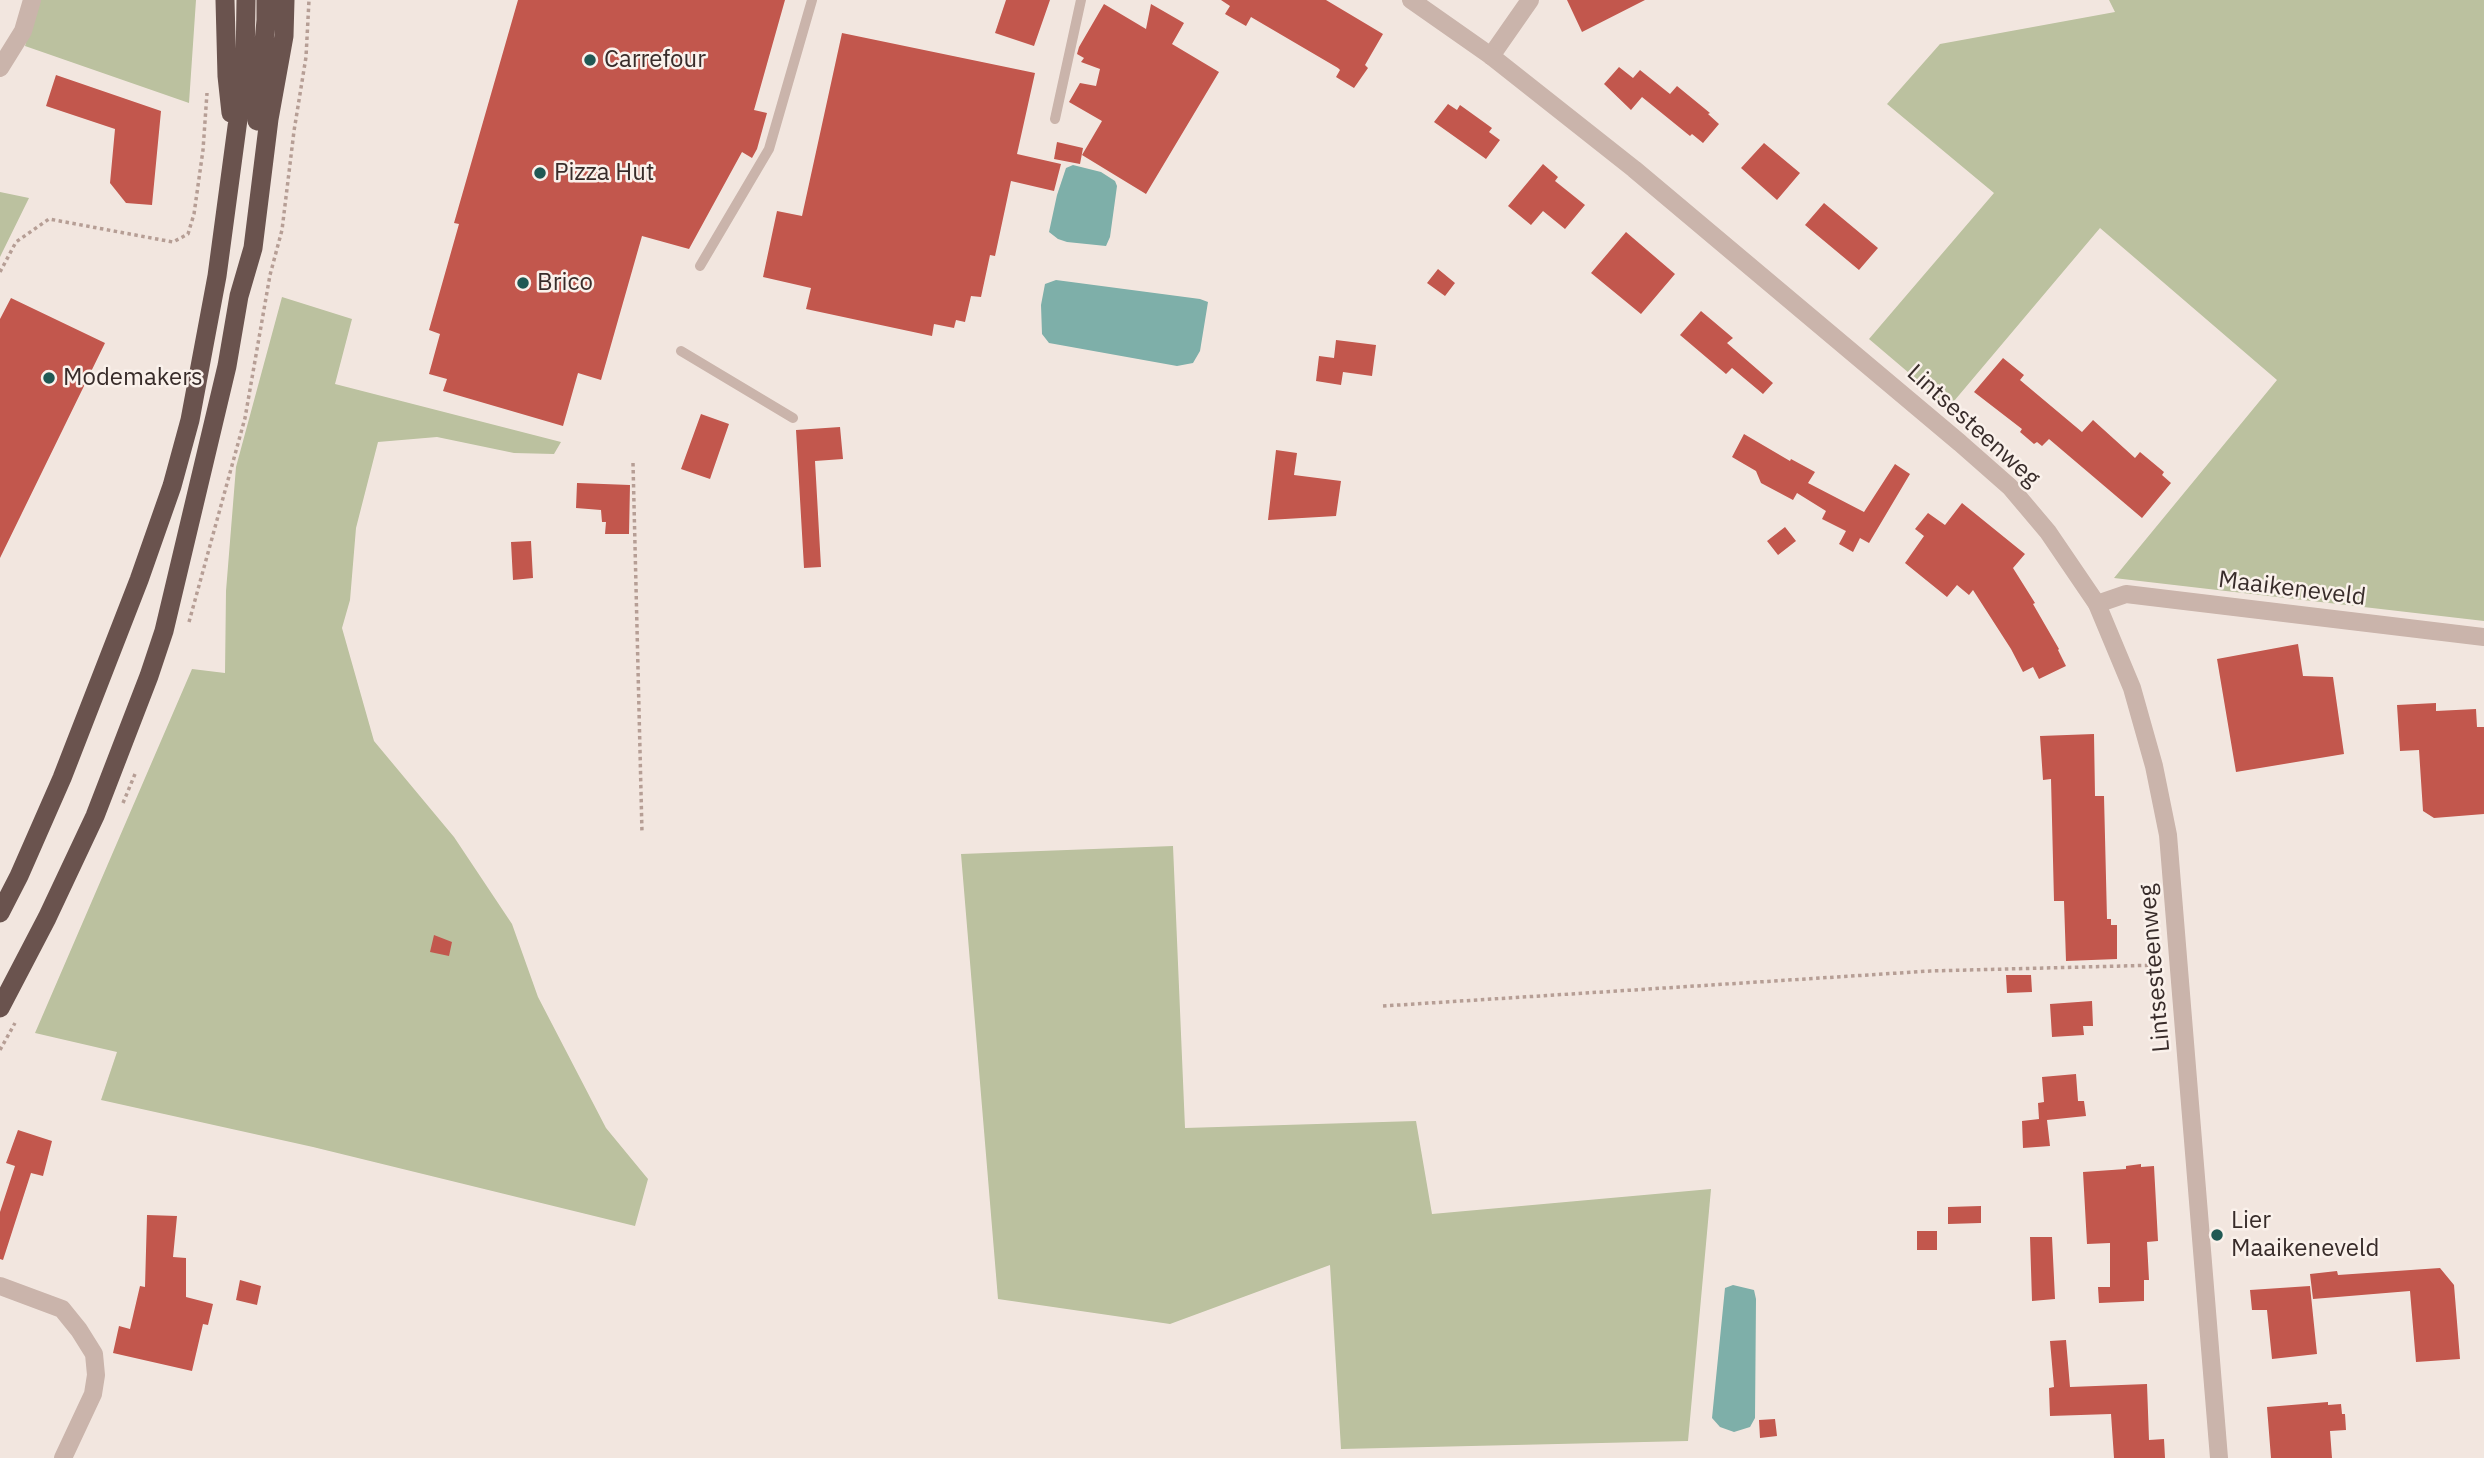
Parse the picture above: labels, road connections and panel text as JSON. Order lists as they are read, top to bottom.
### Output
{
  "streets": {
    "street": ["Lintsesteenweg", "Maaikeneveld"]
  },
  "crossings": [
    ["Lintsesteenweg", "Maaikeneveld"]
  ],
  "places": [
    "Carrefour",
    "Pizza Hut",
    "Brico",
    "Modemakers",
    "Lier Maaikeneveld"
  ]
}
